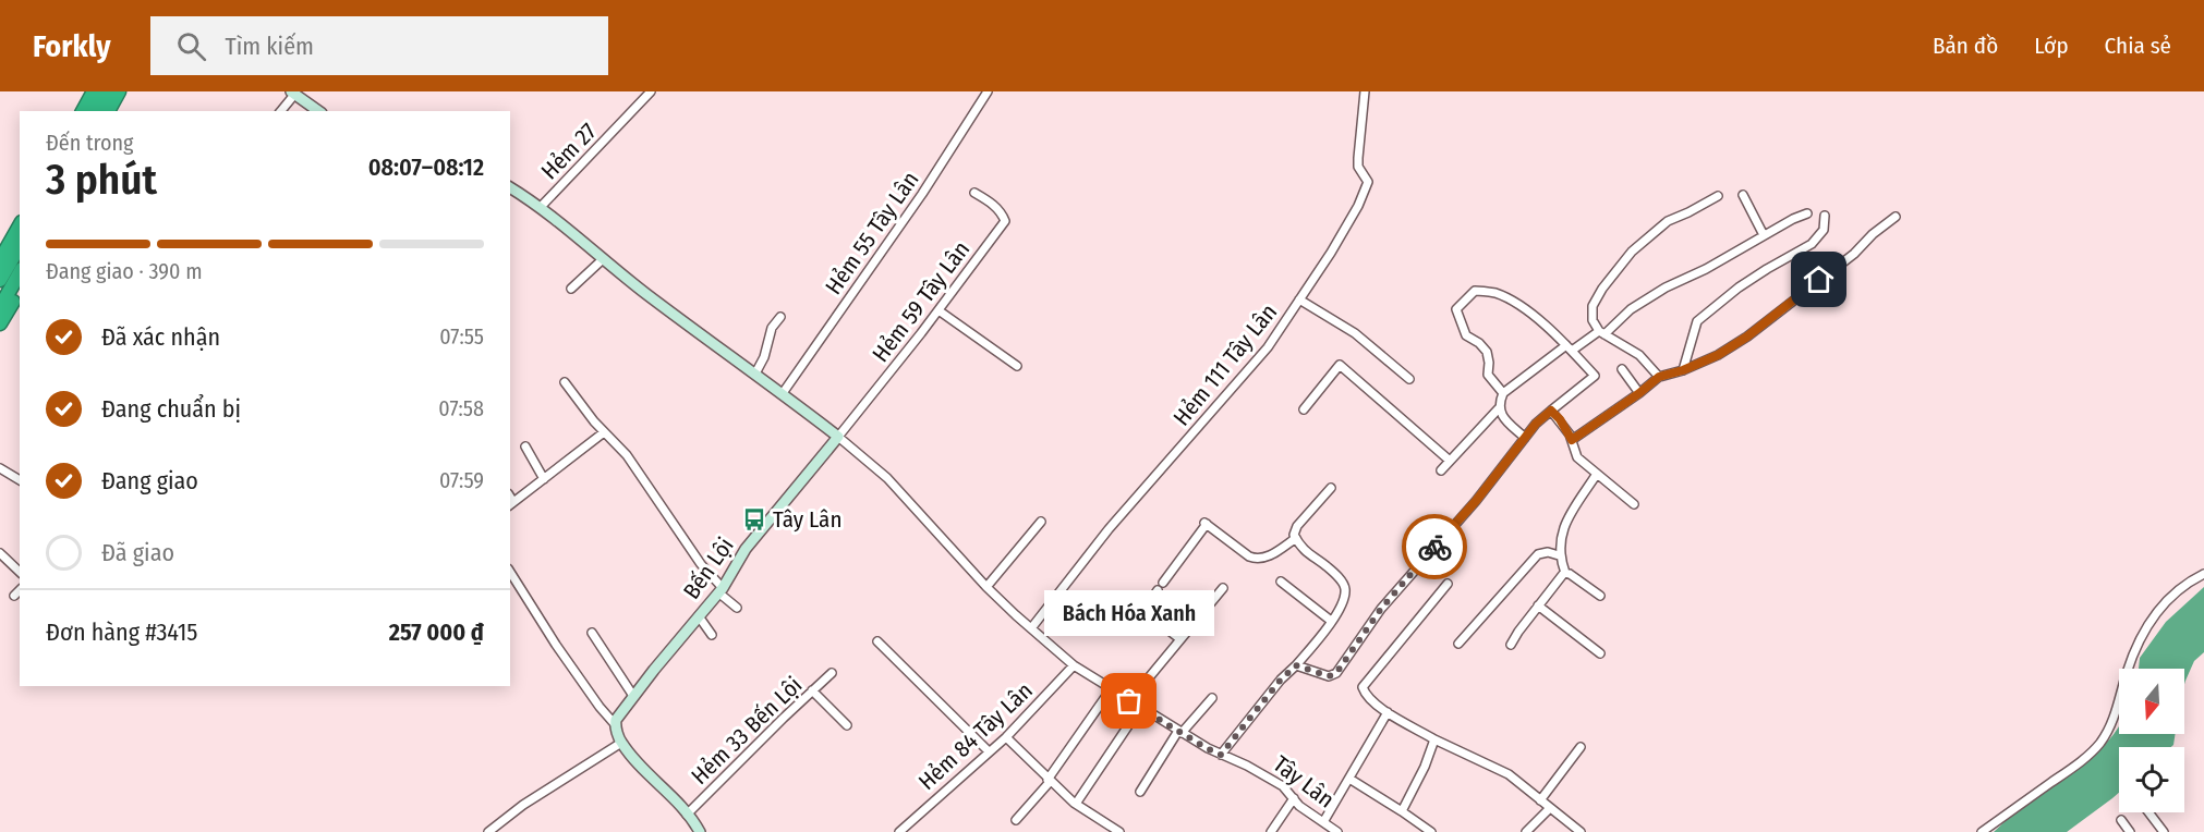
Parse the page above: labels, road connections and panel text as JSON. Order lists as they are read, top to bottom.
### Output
{
  "streets": {
    "street": [
      "Hẻm 27",
      "Hẻm 55 Tây Lân",
      "Hẻm 59 Tây Lân",
      "Hẻm 111 Tây Lân",
      "Bến Lội",
      "Hẻm 33 Bến Lội",
      "Hẻm 84 Tây Lân",
      "Tây Lân"
    ]
  },
  "crossings": [
    ["Hẻm 27", "Tây Lân"],
    ["Hẻm 55 Tây Lân", "Tây Lân"],
    ["Hẻm 59 Tây Lân", "Bến Lội"],
    ["Hẻm 59 Tây Lân", "Tây Lân"],
    ["Hẻm 111 Tây Lân", "Tây Lân"],
    ["Bến Lội", "Tây Lân"],
    ["Hẻm 84 Tây Lân", "Tây Lân"]
  ],
  "places": {
    "bus stop": ["Tây Lân"],
    "other": ["Bách Hóa Xanh"]
  },
  "north": "bottom",
  "page": {
    "header": "Forkly",
    "search": "Tìm kiếm",
    "nav": ["Bản đồ", "Lớp", "Chia sẻ"],
    "heading": ["3 phút", "Đến trong", "08:07–08:12"],
    "panel": ["Đơn hàng #3415", "257 000 ₫"],
    "bar": "Đang giao · 390 m",
    "list": [
      ["Đã xác nhận", "07:55"],
      ["Đang chuẩn bị", "07:58"],
      ["Đang giao", "07:59"],
      "Đã giao"
    ],
    "bubble": "Bách Hóa Xanh"
  }
}
